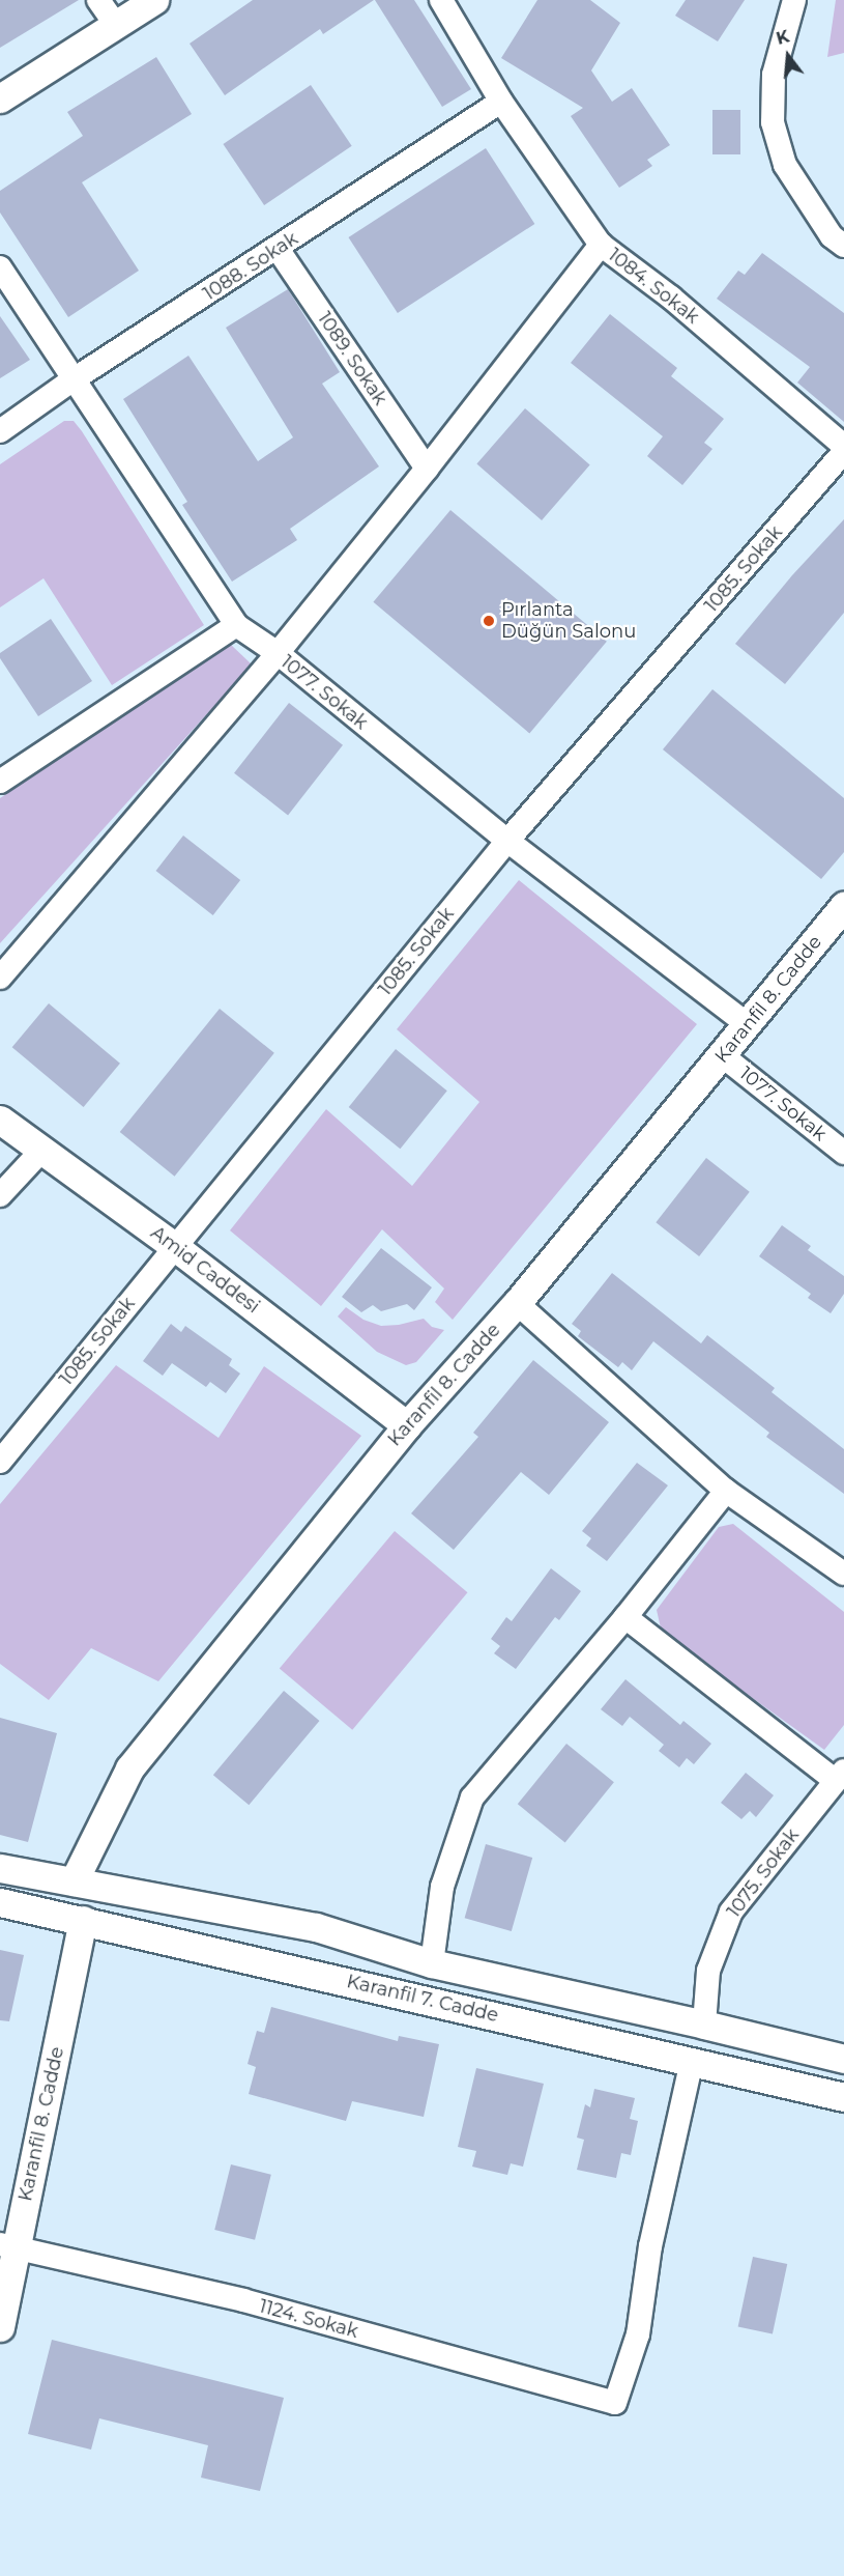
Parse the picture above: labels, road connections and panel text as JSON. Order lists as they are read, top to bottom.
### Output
{
  "streets": {
    "street": [
      "1088. Sokak",
      "1084. Sokak",
      "1089. Sokak",
      "1085. Sokak",
      "1077. Sokak",
      "Karanfil 8. Cadde",
      "Amid Caddesi",
      "1075. Sokak",
      "Karanfil 7. Cadde",
      "1124. Sokak"
    ]
  },
  "crossings": [
    ["1088. Sokak", "1084. Sokak"],
    ["1088. Sokak", "1089. Sokak"],
    ["1088. Sokak", "1077. Sokak"],
    ["1085. Sokak", "1077. Sokak"],
    ["1085. Sokak", "Amid Caddesi"],
    ["1077. Sokak", "Karanfil 8. Cadde"],
    ["Karanfil 8. Cadde", "Amid Caddesi"],
    ["Karanfil 8. Cadde", "Karanfil 7. Cadde"],
    ["Karanfil 8. Cadde", "1124. Sokak"],
    ["1075. Sokak", "Karanfil 7. Cadde"],
    ["Karanfil 7. Cadde", "1124. Sokak"]
  ],
  "places": ["Pırlanta Düğün Salonu"],
  "north": "top"
}
